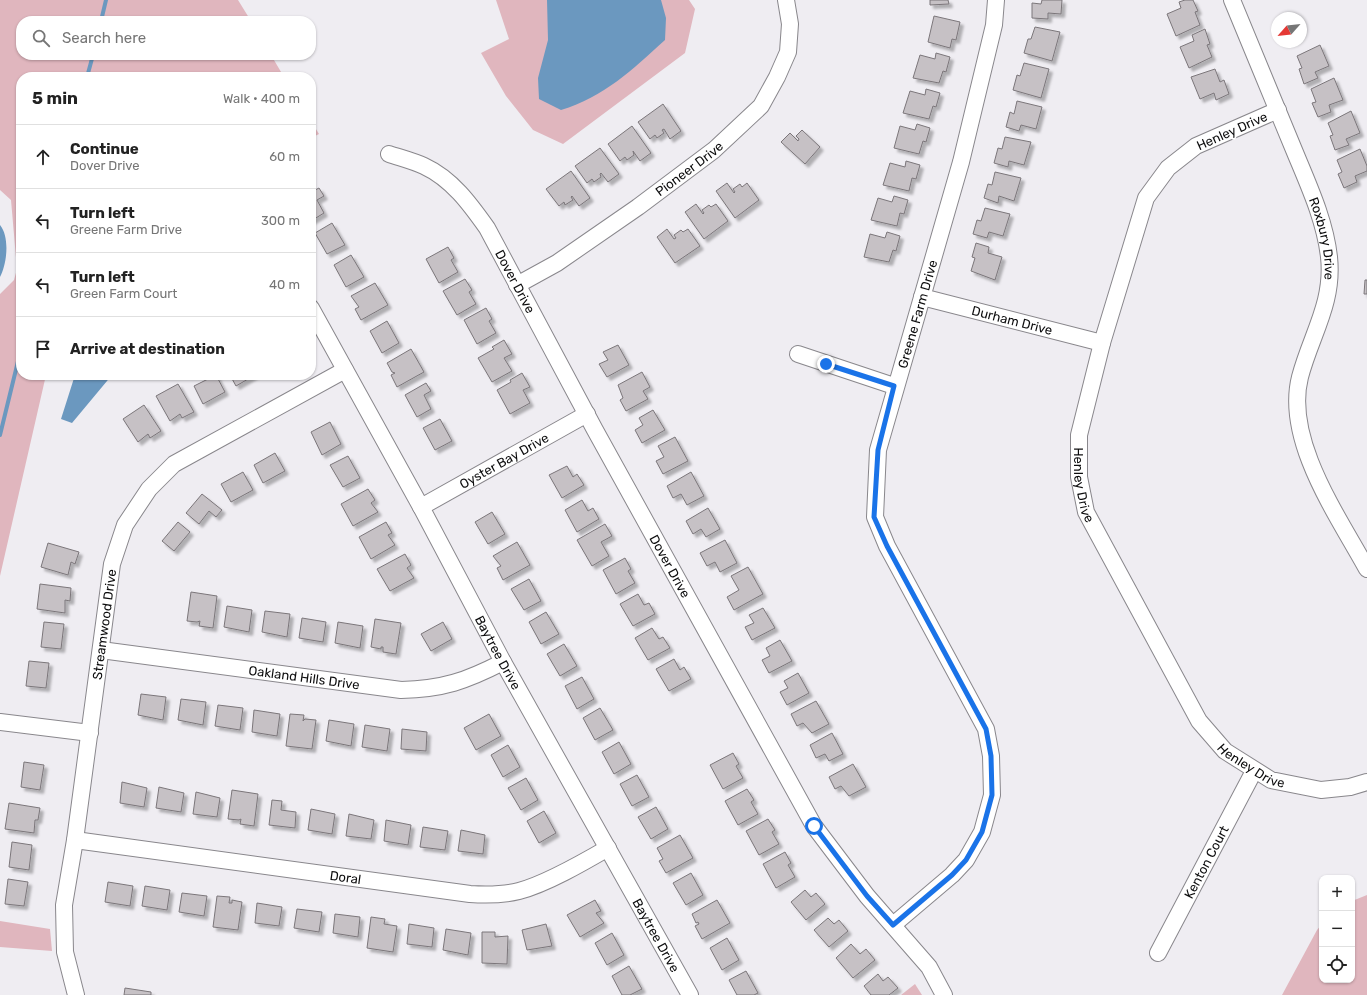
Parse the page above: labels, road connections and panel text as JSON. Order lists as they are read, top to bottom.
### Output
{
  "streets": {
    "street": [
      "Henley Drive",
      "Pioneer Drive",
      "Roxbury Drive",
      "Dover Drive",
      "Greene Farm Drive",
      "Durham Drive",
      "Oyster Bay Drive",
      "Streamwood Drive",
      "Baytree Drive",
      "Oakland Hills Drive",
      "Kenton Court",
      "Doral"
    ]
  },
  "crossings": [
    ["Henley Drive", "Roxbury Drive"],
    ["Henley Drive", "Durham Drive"],
    ["Henley Drive", "Kenton Court"],
    ["Pioneer Drive", "Dover Drive"],
    ["Dover Drive", "Greene Farm Drive"],
    ["Dover Drive", "Oyster Bay Drive"],
    ["Greene Farm Drive", "Durham Drive"],
    ["Oyster Bay Drive", "Baytree Drive"],
    ["Streamwood Drive", "Baytree Drive"],
    ["Streamwood Drive", "Oakland Hills Drive"],
    ["Streamwood Drive", "Doral"],
    ["Baytree Drive", "Oakland Hills Drive"],
    ["Baytree Drive", "Doral"]
  ],
  "north": "bottom left",
  "page": {
    "search": "Search here",
    "heading": ["5 min", "Walk · 400 m"],
    "list": [
      ["Continue", "Dover Drive", "60 m"],
      ["Turn left", "Greene Farm Drive", "300 m"],
      ["Turn left", "Green Farm Court", "40 m"],
      "Arrive at destination"
    ],
    "map_buttons": ["+", "−"]
  }
}
